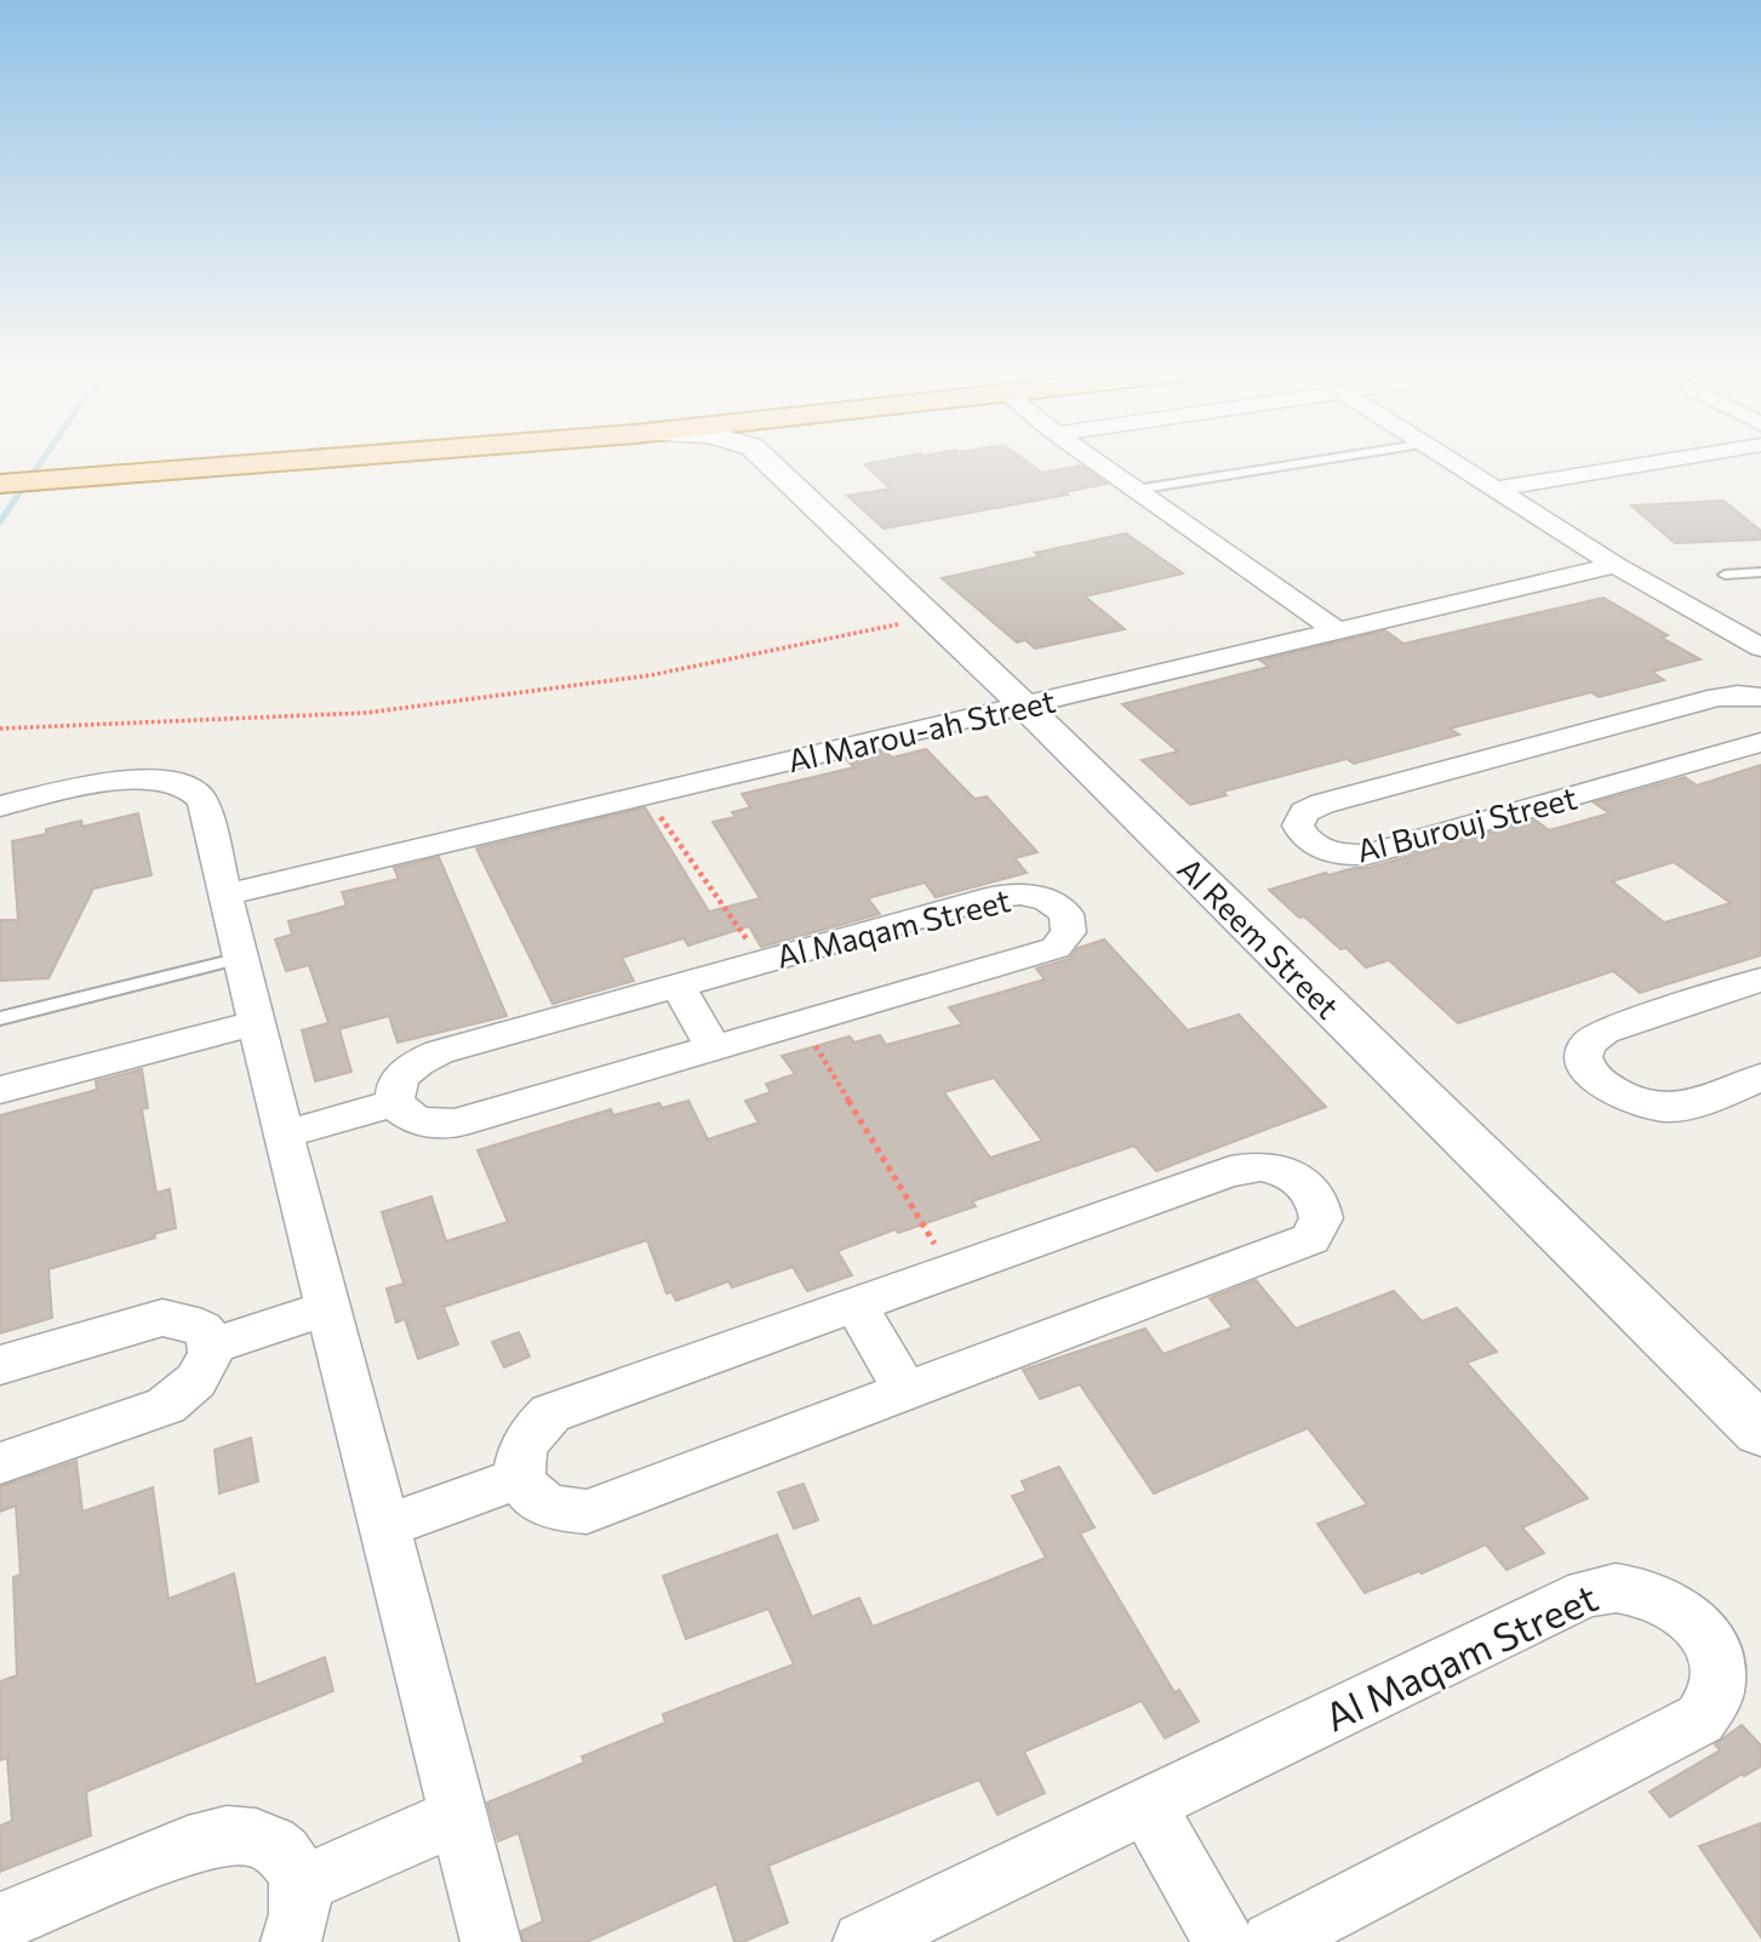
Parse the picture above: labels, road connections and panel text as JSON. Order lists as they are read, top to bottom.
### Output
{
  "streets": {
    "street": [
      "Al Marou-ah Street",
      "Al Burouj Street",
      "Al Maqam Street",
      "Al Reem Street"
    ]
  },
  "crossings": [
    ["Al Marou-ah Street", "Al Reem Street"]
  ]
}
